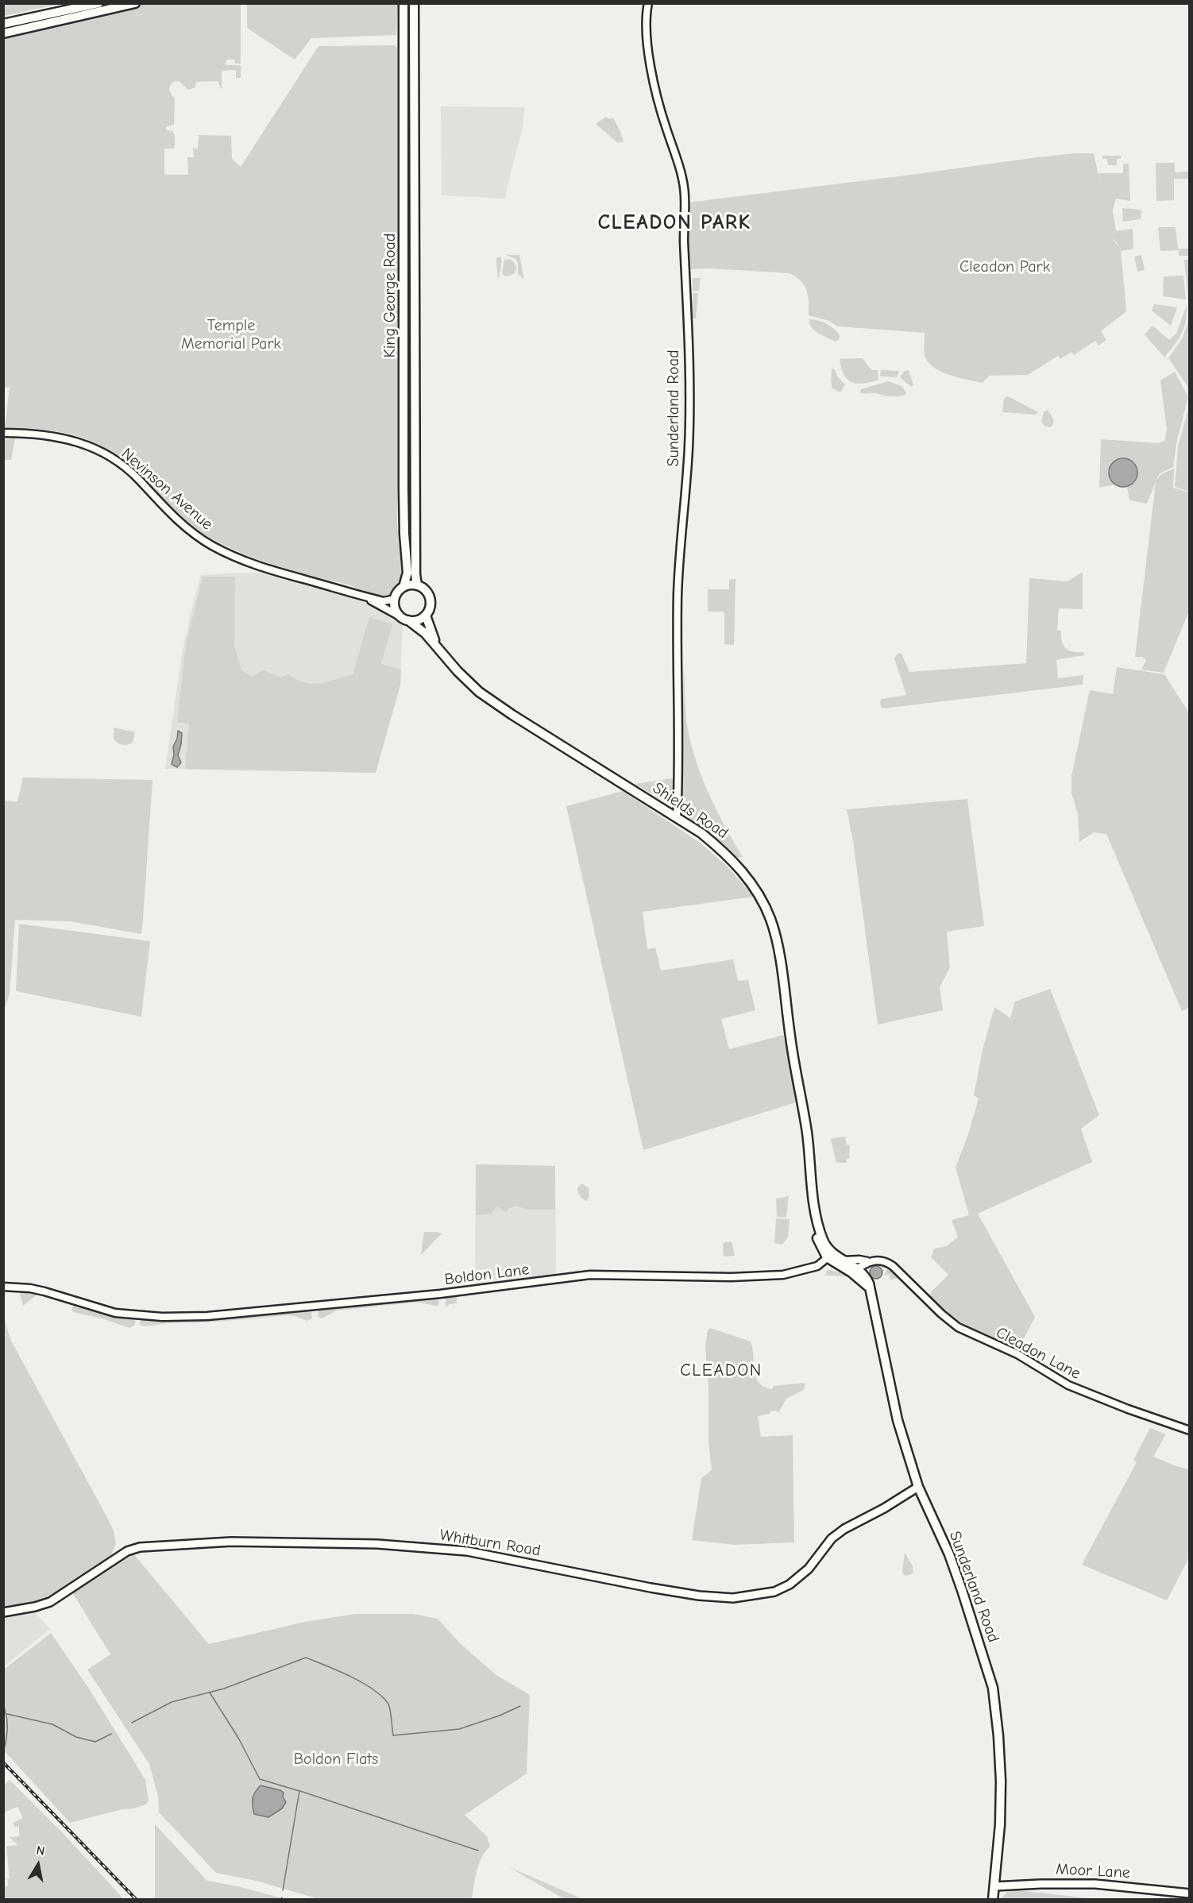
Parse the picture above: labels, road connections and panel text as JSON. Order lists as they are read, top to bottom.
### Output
{
  "streets": {
    "highway": ["King George Road", "Sunderland Road", "Shields Road"],
    "main road": ["Whitburn Road", "Moor Lane"],
    "street": ["Nevinson Avenue", "Boldon Lane", "Cleadon Lane"]
  },
  "crossings": [
    ["King George Road", "Nevinson Avenue"],
    ["King George Road", "Shields Road"],
    ["Sunderland Road", "Shields Road"],
    ["Sunderland Road", "Whitburn Road"],
    ["Sunderland Road", "Moor Lane"],
    ["Nevinson Avenue", "Shields Road"],
    ["Shields Road", "Boldon Lane"],
    ["Shields Road", "Cleadon Lane"]
  ],
  "districts": ["CLEADON PARK", "CLEADON"],
  "parks": ["Cleadon Park", "Temple Memorial Park", "Boldon Flats"],
  "north": "top"
}
